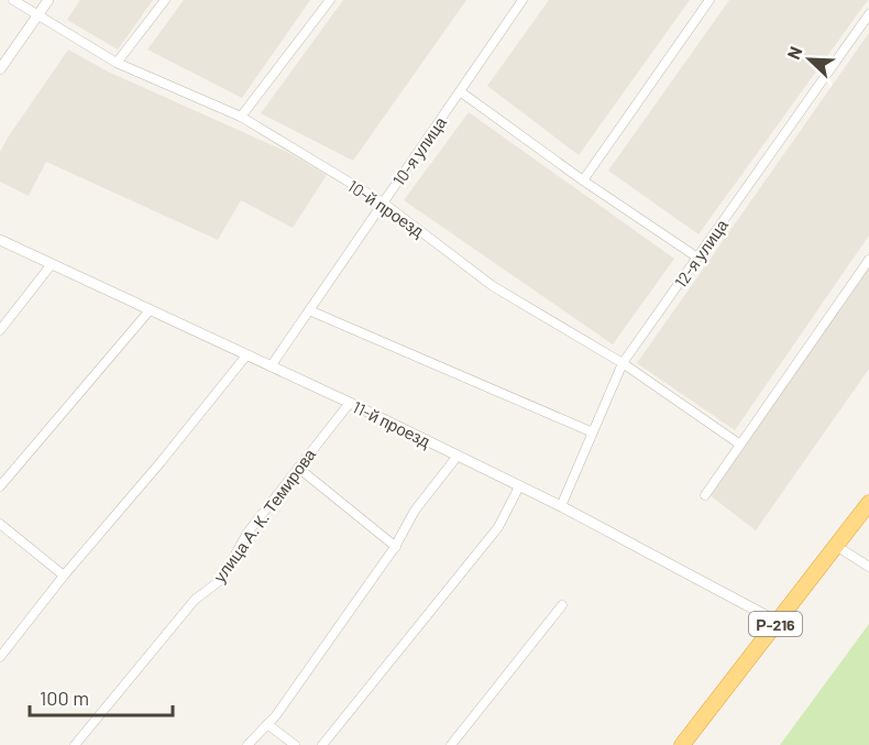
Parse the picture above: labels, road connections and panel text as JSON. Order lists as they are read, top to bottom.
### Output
{
  "streets": {
    "highway": ["Р-216"],
    "street": [
      "10-я улица",
      "10-й проезд",
      "12-я улица",
      "11-й проезд",
      "улица А. К. Темирова"
    ]
  },
  "crossings": [
    ["10-я улица", "10-й проезд"],
    ["10-я улица", "11-й проезд"],
    ["10-й проезд", "12-я улица"],
    ["12-я улица", "11-й проезд"],
    ["11-й проезд", "улица А. К. Темирова"],
    ["11-й проезд", "Р-216"]
  ],
  "scale_bar": "100 m",
  "north": "top left"
}
